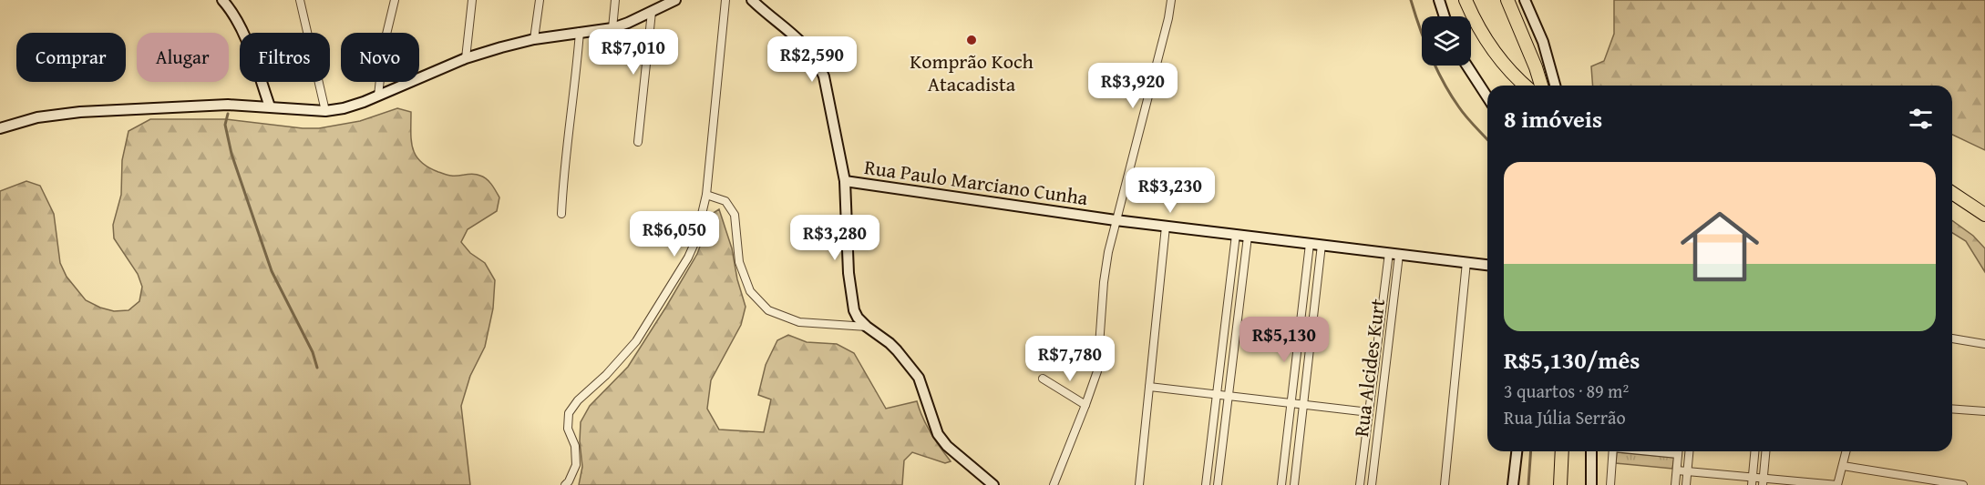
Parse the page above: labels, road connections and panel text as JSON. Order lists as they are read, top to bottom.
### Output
{
  "streets": {
    "street": ["Rua Paulo Marciano Cunha", "Rua Alcides Kurt"]
  },
  "crossings": [
    ["Rua Paulo Marciano Cunha", "Rua Alcides Kurt"]
  ],
  "places": ["Komprão Koch Atacadista"],
  "page": {
    "price": [
      "R$7,010",
      "R$2,590",
      "R$3,920",
      "R$3,230",
      "R$6,050",
      "R$3,280",
      "R$5,130",
      "R$7,780"
    ],
    "chip": [
      "Comprar",
      "Alugar",
      "Filtros",
      "Novo"
    ],
    "heading": "8 imóveis",
    "list": [
      {
        "name": "R$5,130/mês",
        "note": "3 quartos · 89 m² · Rua Júlia Serrão"
      }
    ]
  }
}
